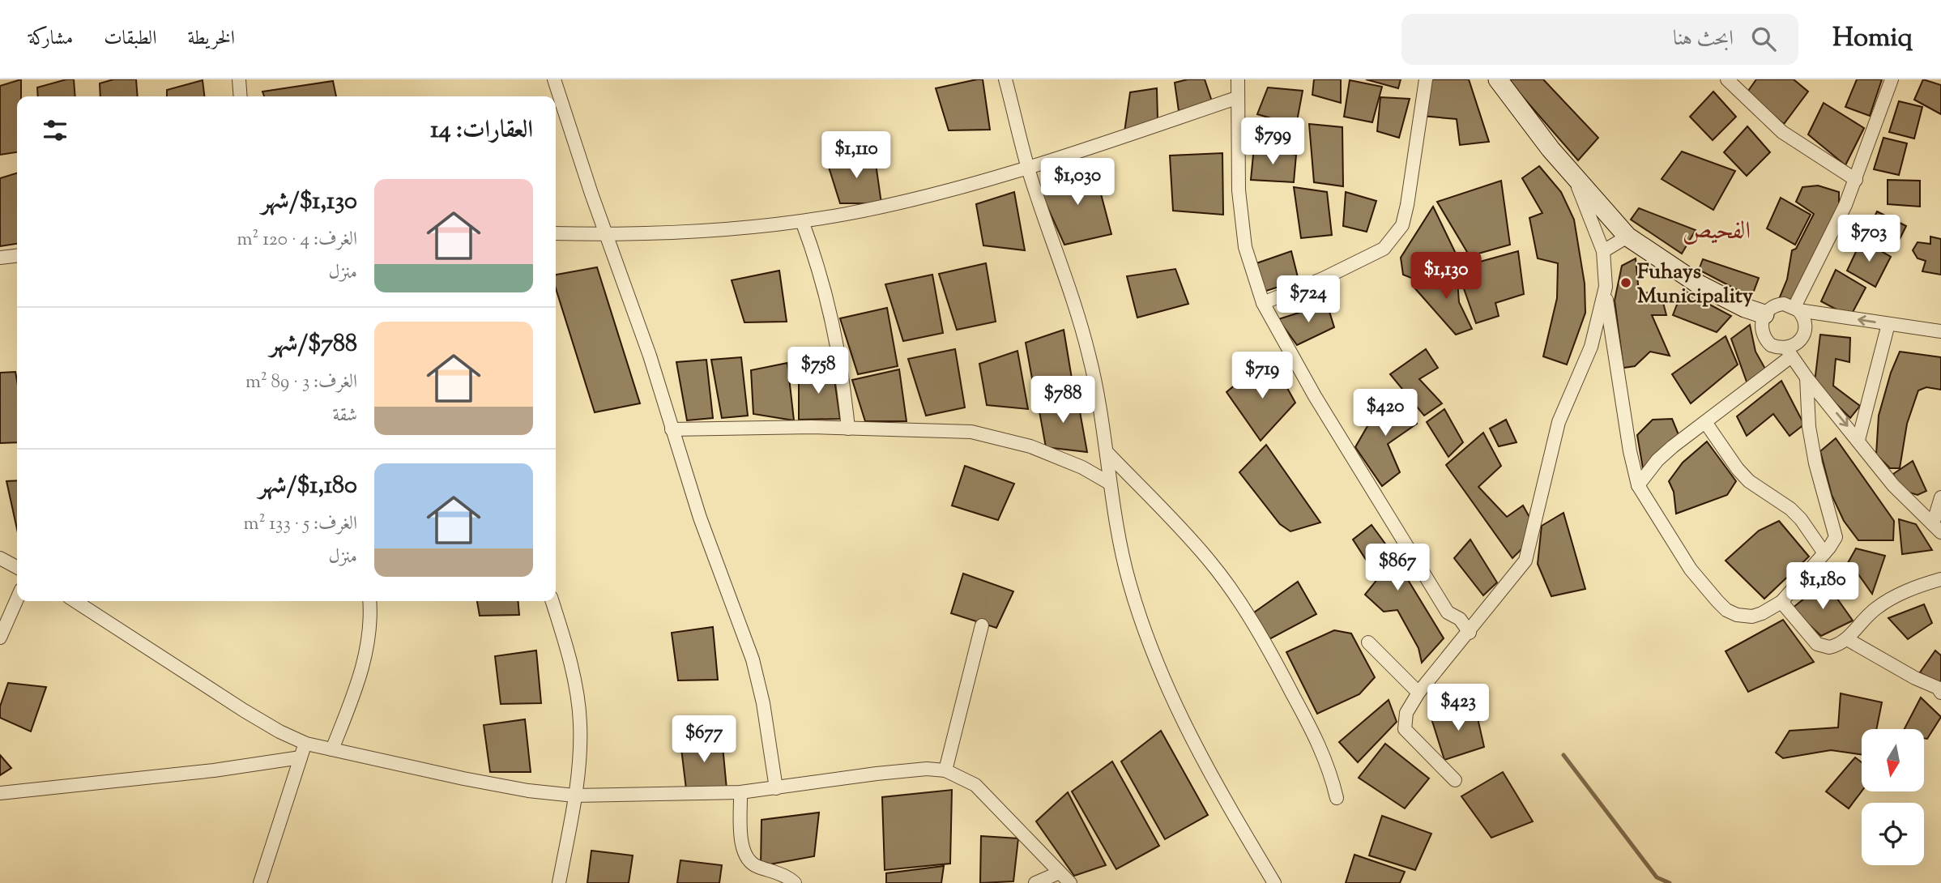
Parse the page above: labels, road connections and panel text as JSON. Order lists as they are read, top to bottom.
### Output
{
  "districts": ["الفحيص"],
  "places": ["Fuhays Municipality"],
  "north": "bottom",
  "page": {
    "header": "Homiq",
    "search": "ابحث هنا",
    "nav": ["الخريطة", "الطبقات", "مشاركة"],
    "heading": "العقارات: 14",
    "price": [
      "$799",
      "$1,110",
      "$1,030",
      "$703",
      "$1,130",
      "$724",
      "$758",
      "$719",
      "$788",
      "$420",
      "$867",
      "$1,180",
      "$423",
      "$677"
    ],
    "list": [
      {
        "name": "$1,130/شهر",
        "note": "الغرف: 4 · 120 m² · منزل"
      },
      {
        "name": "$788/شهر",
        "note": "الغرف: 3 · 89 m² · شقة"
      },
      {
        "name": "$1,180/شهر",
        "note": "الغرف: 5 · 133 m² · منزل"
      }
    ]
  }
}
